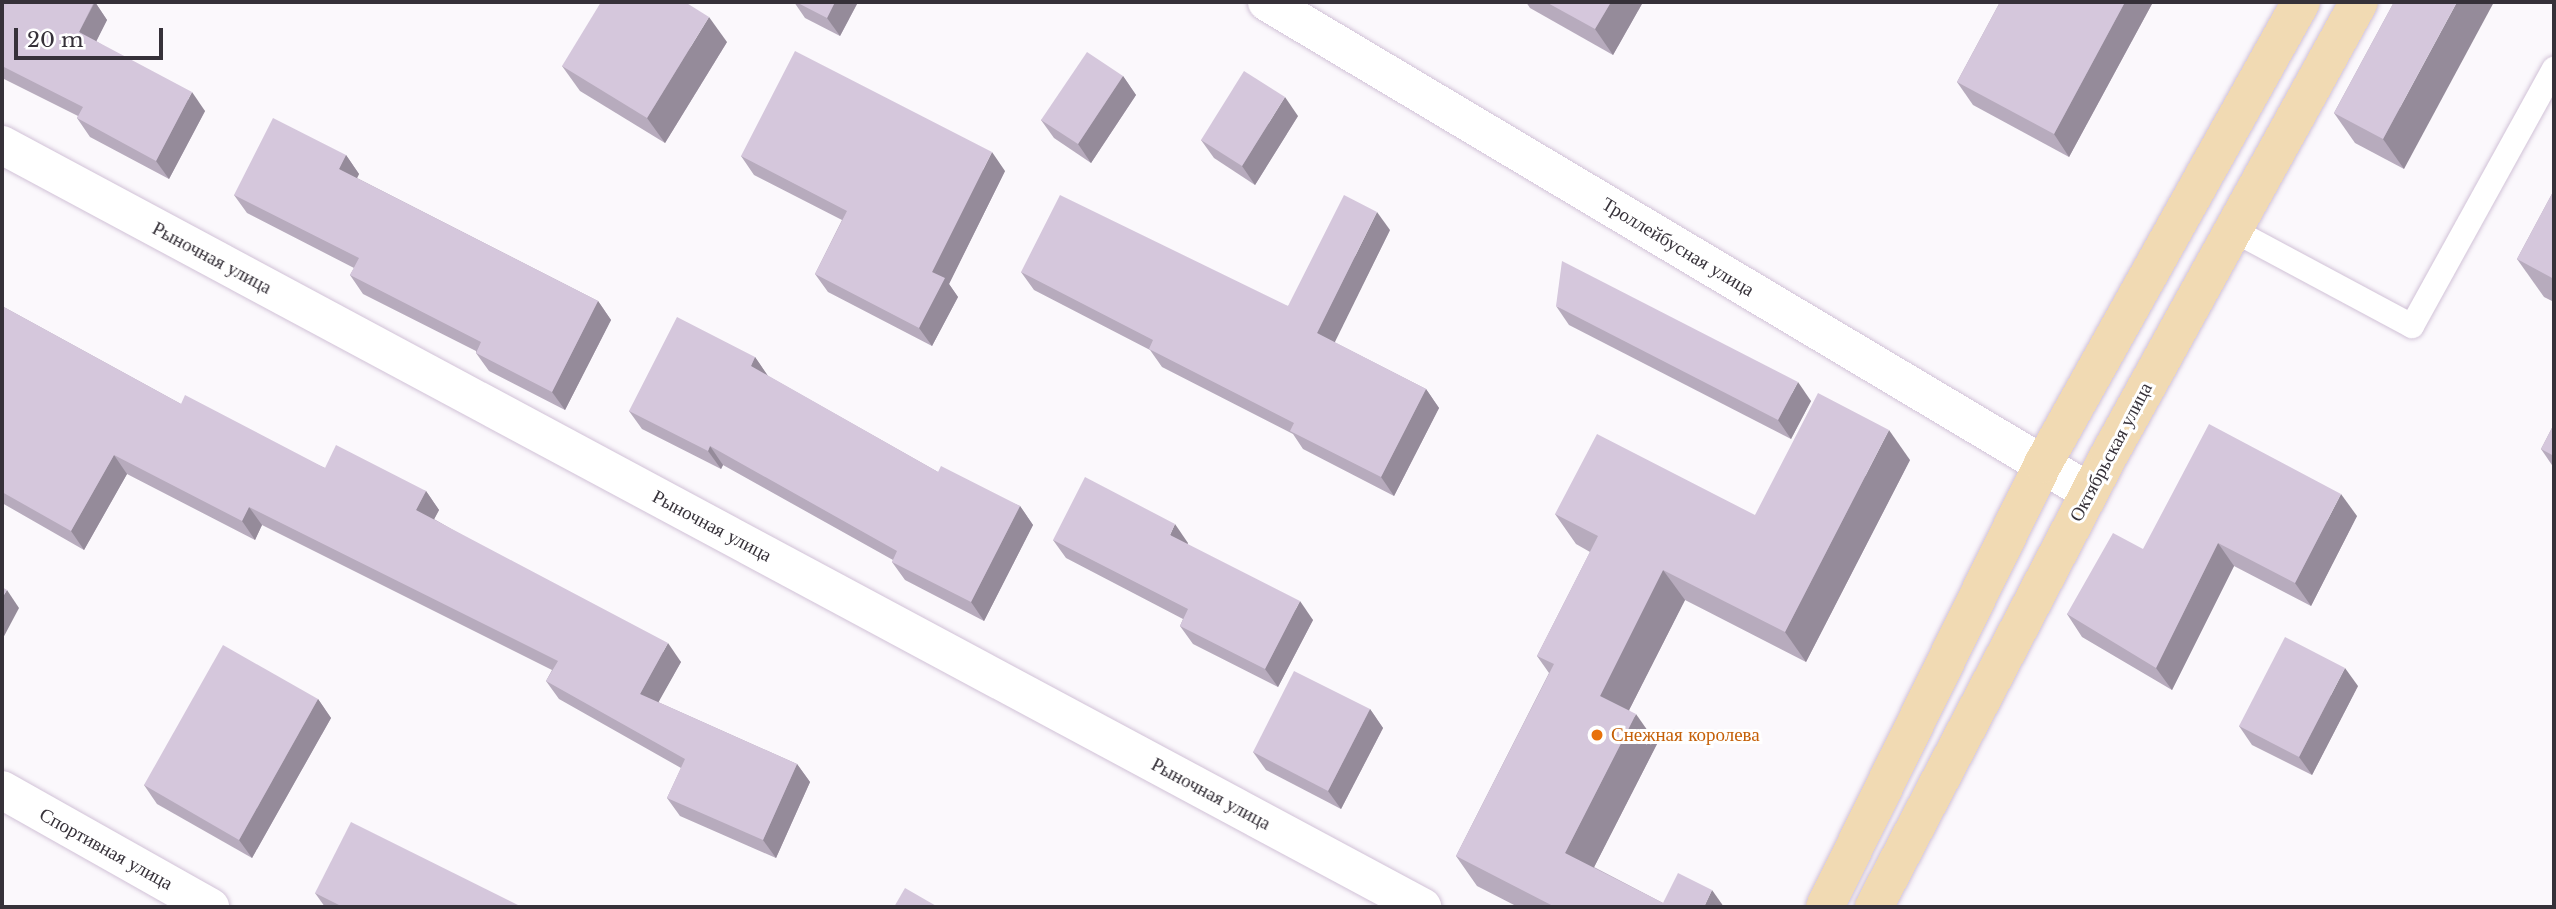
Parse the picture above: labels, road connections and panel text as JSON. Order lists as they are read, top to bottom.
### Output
{
  "streets": {
    "main road": ["Октябрьская улица"],
    "street": ["Троллейбусная улица", "Рыночная улица", "Спортивная улица"]
  },
  "crossings": [
    ["Троллейбусная улица", "Октябрьская улица"]
  ],
  "places": ["Снежная королева"],
  "scale_bar": "20 m"
}
